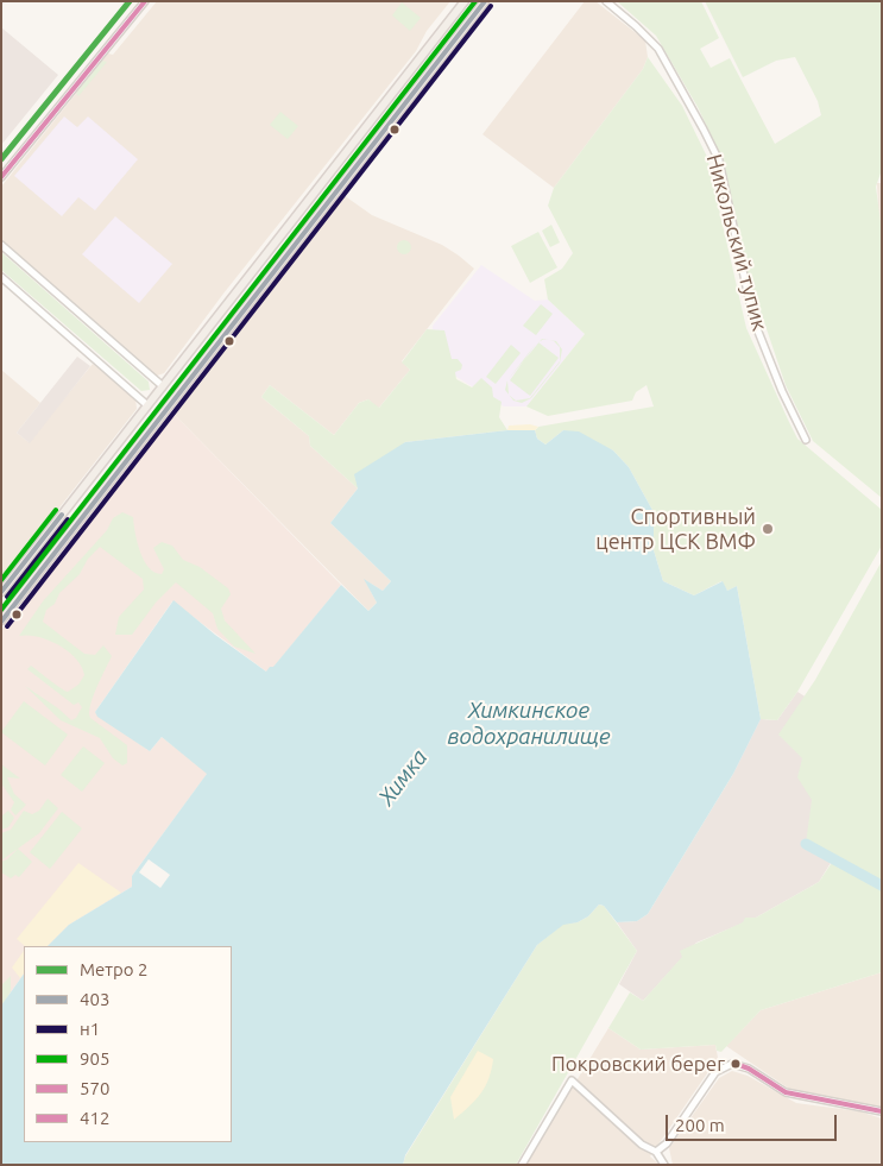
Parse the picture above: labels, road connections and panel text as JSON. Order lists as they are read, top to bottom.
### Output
{
  "streets": {
    "street": ["Никольский тупик"]
  },
  "water": ["Химкинское водохранилище", "Химка"],
  "places": ["Спортивный центр ЦСК ВМФ", "Покровский берег"],
  "lines": [
    "metro line 2",
    "transit line 403",
    "transit line 905",
    "transit line 570",
    "transit line н1",
    "transit line 412"
  ],
  "legend": [
    "Метро 2",
    "403",
    "н1",
    "905",
    "570",
    "412"
  ],
  "scale_bar": "200 m"
}
